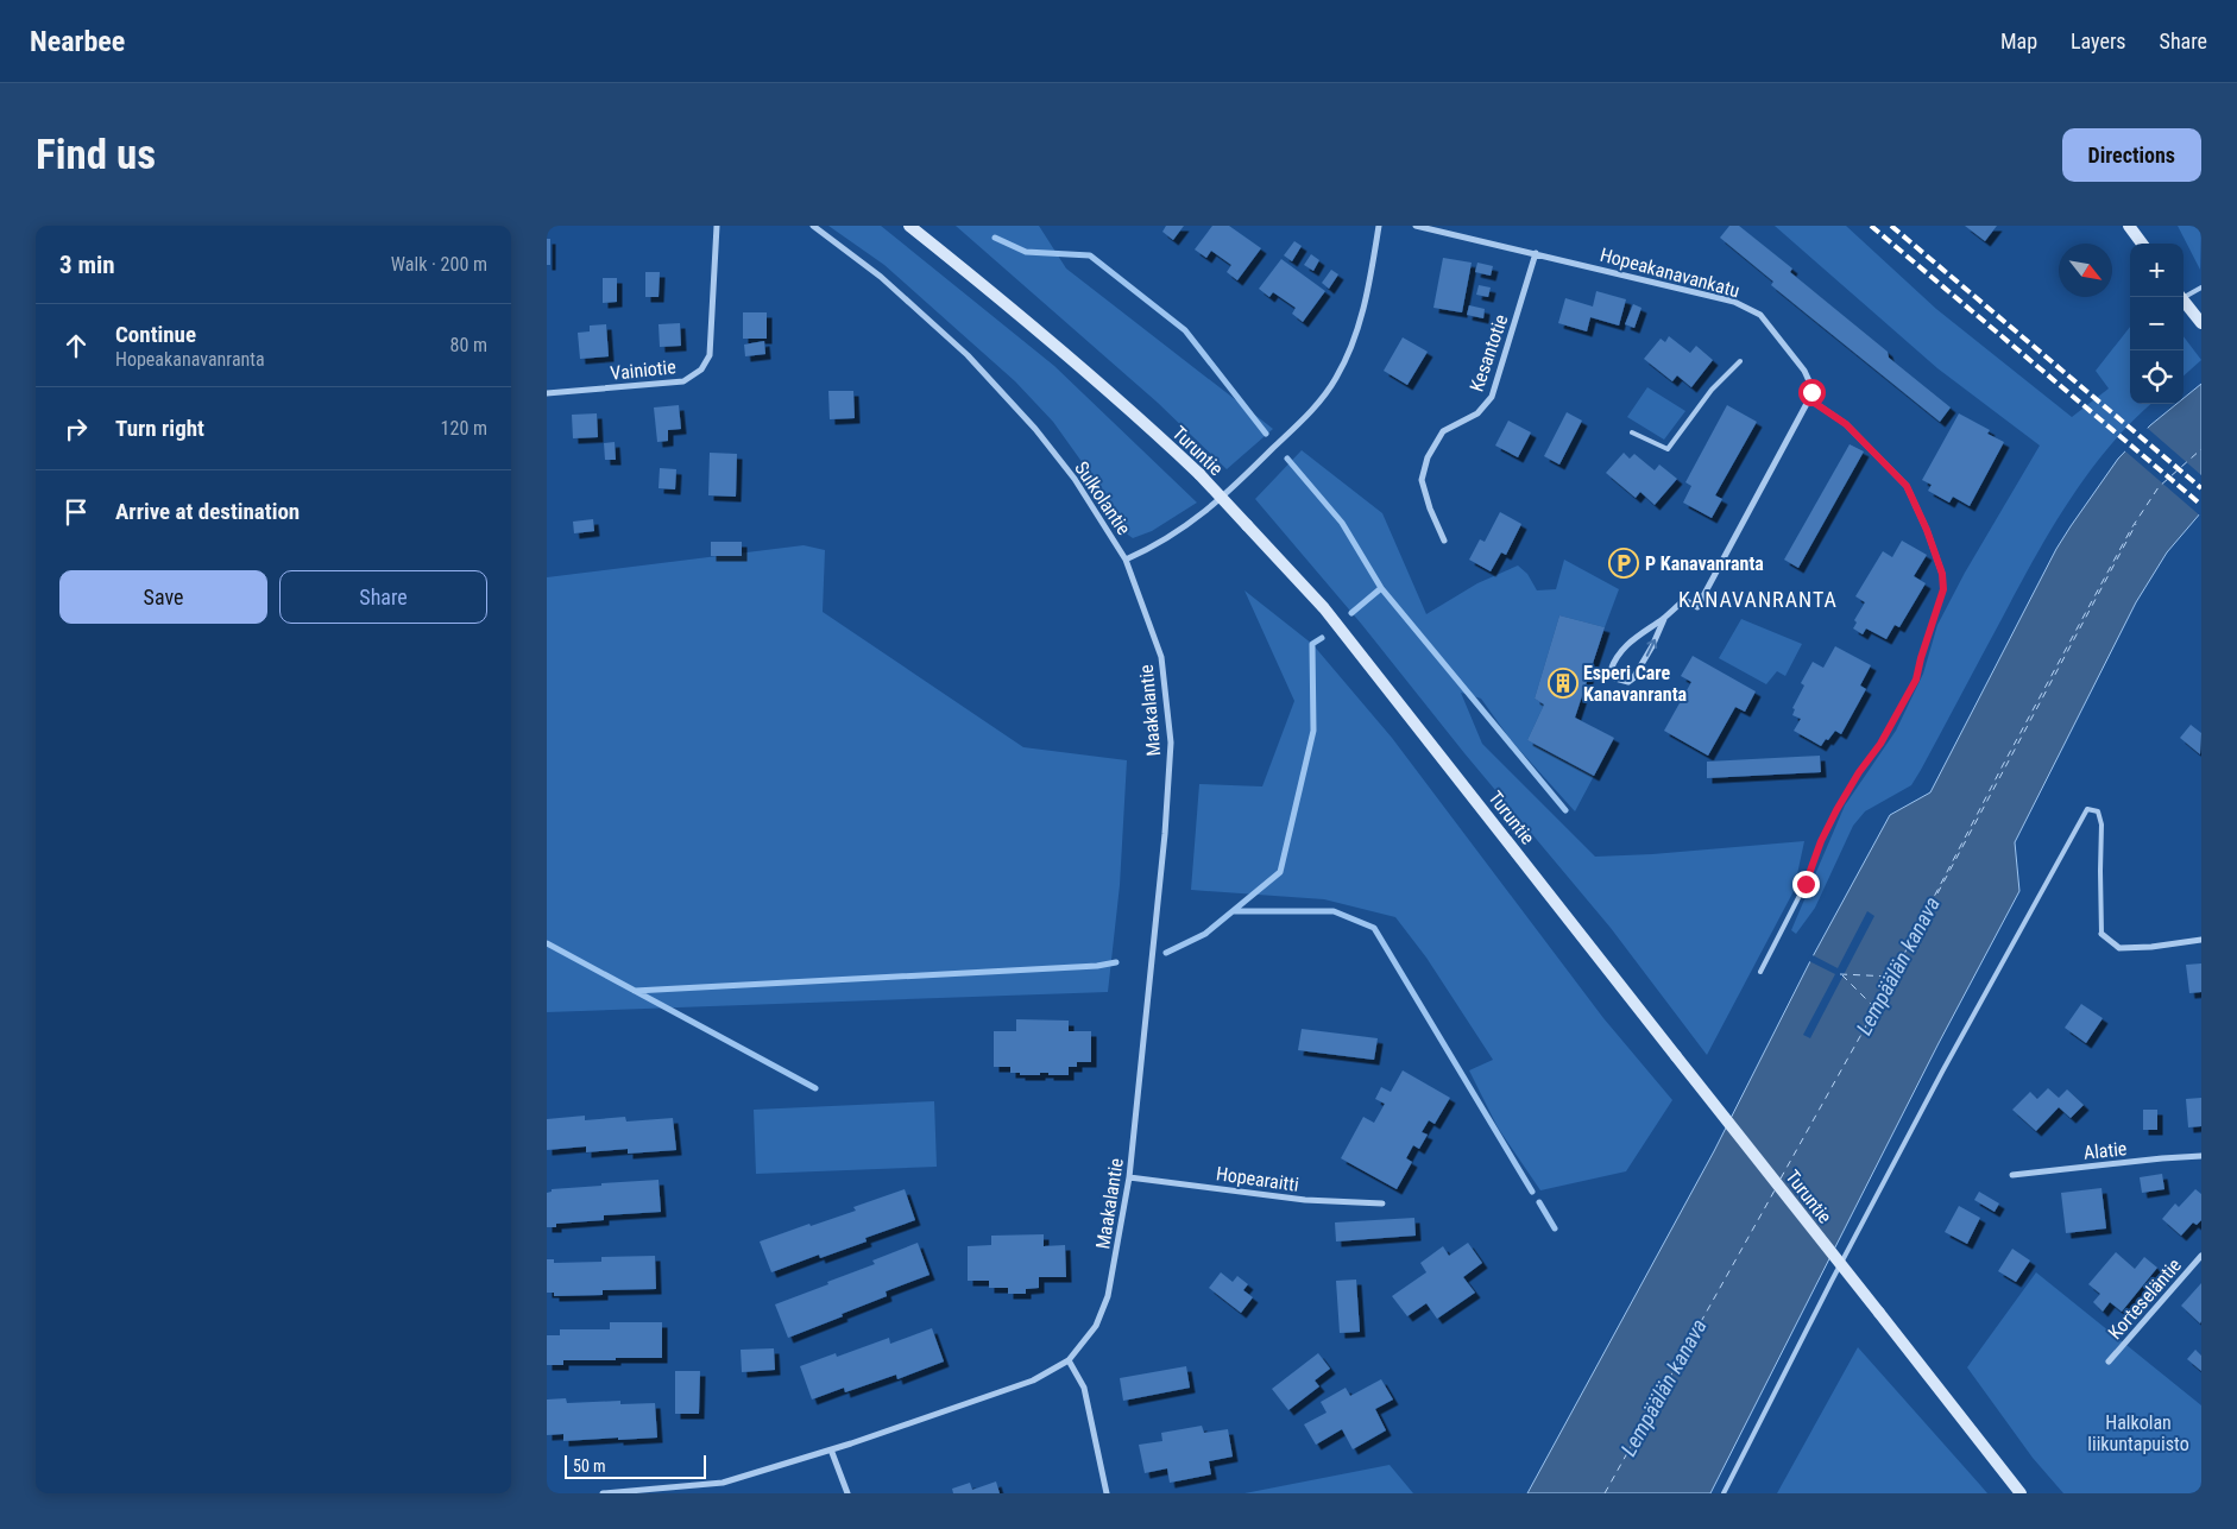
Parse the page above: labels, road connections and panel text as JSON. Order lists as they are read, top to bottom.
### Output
{
  "streets": {
    "main road": ["Turuntie"],
    "street": [
      "Hopeakanavankatu",
      "Kesantotie",
      "Vainiotie",
      "Sulkolantie",
      "Maakalantie",
      "Alatie",
      "Hopearaitti",
      "Korteseläntie"
    ]
  },
  "crossings": [
    ["Hopeakanavankatu", "Kesantotie"],
    ["Sulkolantie", "Maakalantie"],
    ["Maakalantie", "Hopearaitti"]
  ],
  "districts": ["KANAVANRANTA"],
  "water": ["Lempäälän kanava"],
  "parks": ["Halkolan liikuntapuisto"],
  "places": {
    "parking": ["P Kanavanranta"],
    "building": ["Esperi Care Kanavanranta"]
  },
  "scale_bar": "50 m",
  "north": "bottom right",
  "page": {
    "header": "Nearbee",
    "nav": ["Map", "Layers", "Share"],
    "buttons": [
      "Directions",
      ["Save", "Share"]
    ],
    "title": "Find us",
    "heading": ["3 min", "Walk · 200 m"],
    "map_buttons": ["+", "−"],
    "list": [
      ["Continue", "Hopeakanavanranta", "80 m"],
      ["Turn right", "120 m"],
      "Arrive at destination"
    ],
    "scale": "50 m"
  }
}
